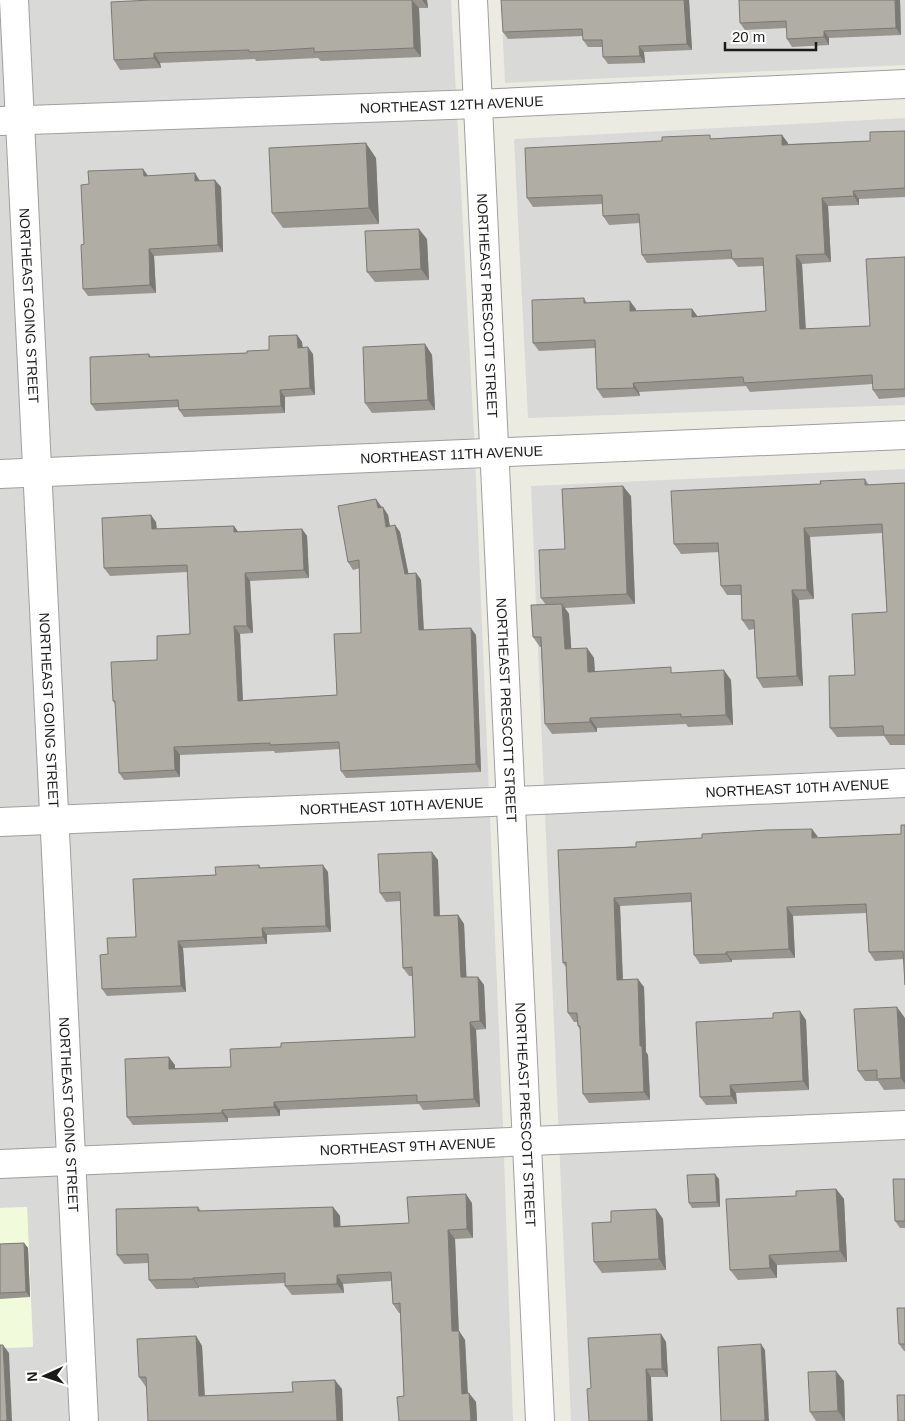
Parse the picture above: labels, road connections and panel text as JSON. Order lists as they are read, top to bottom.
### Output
{
  "streets": {
    "street": [
      "NORTHEAST 12TH AVENUE",
      "NORTHEAST GOING STREET",
      "NORTHEAST PRESCOTT STREET",
      "NORTHEAST 11TH AVENUE",
      "NORTHEAST 10TH AVENUE",
      "NORTHEAST 9TH AVENUE"
    ]
  },
  "crossings": [
    ["NORTHEAST 12TH AVENUE", "NORTHEAST GOING STREET"],
    ["NORTHEAST 12TH AVENUE", "NORTHEAST PRESCOTT STREET"],
    ["NORTHEAST GOING STREET", "NORTHEAST 11TH AVENUE"],
    ["NORTHEAST GOING STREET", "NORTHEAST 10TH AVENUE"],
    ["NORTHEAST GOING STREET", "NORTHEAST 9TH AVENUE"],
    ["NORTHEAST PRESCOTT STREET", "NORTHEAST 11TH AVENUE"],
    ["NORTHEAST PRESCOTT STREET", "NORTHEAST 10TH AVENUE"],
    ["NORTHEAST PRESCOTT STREET", "NORTHEAST 9TH AVENUE"]
  ],
  "scale_bar": "20 m",
  "north": "left"
}
